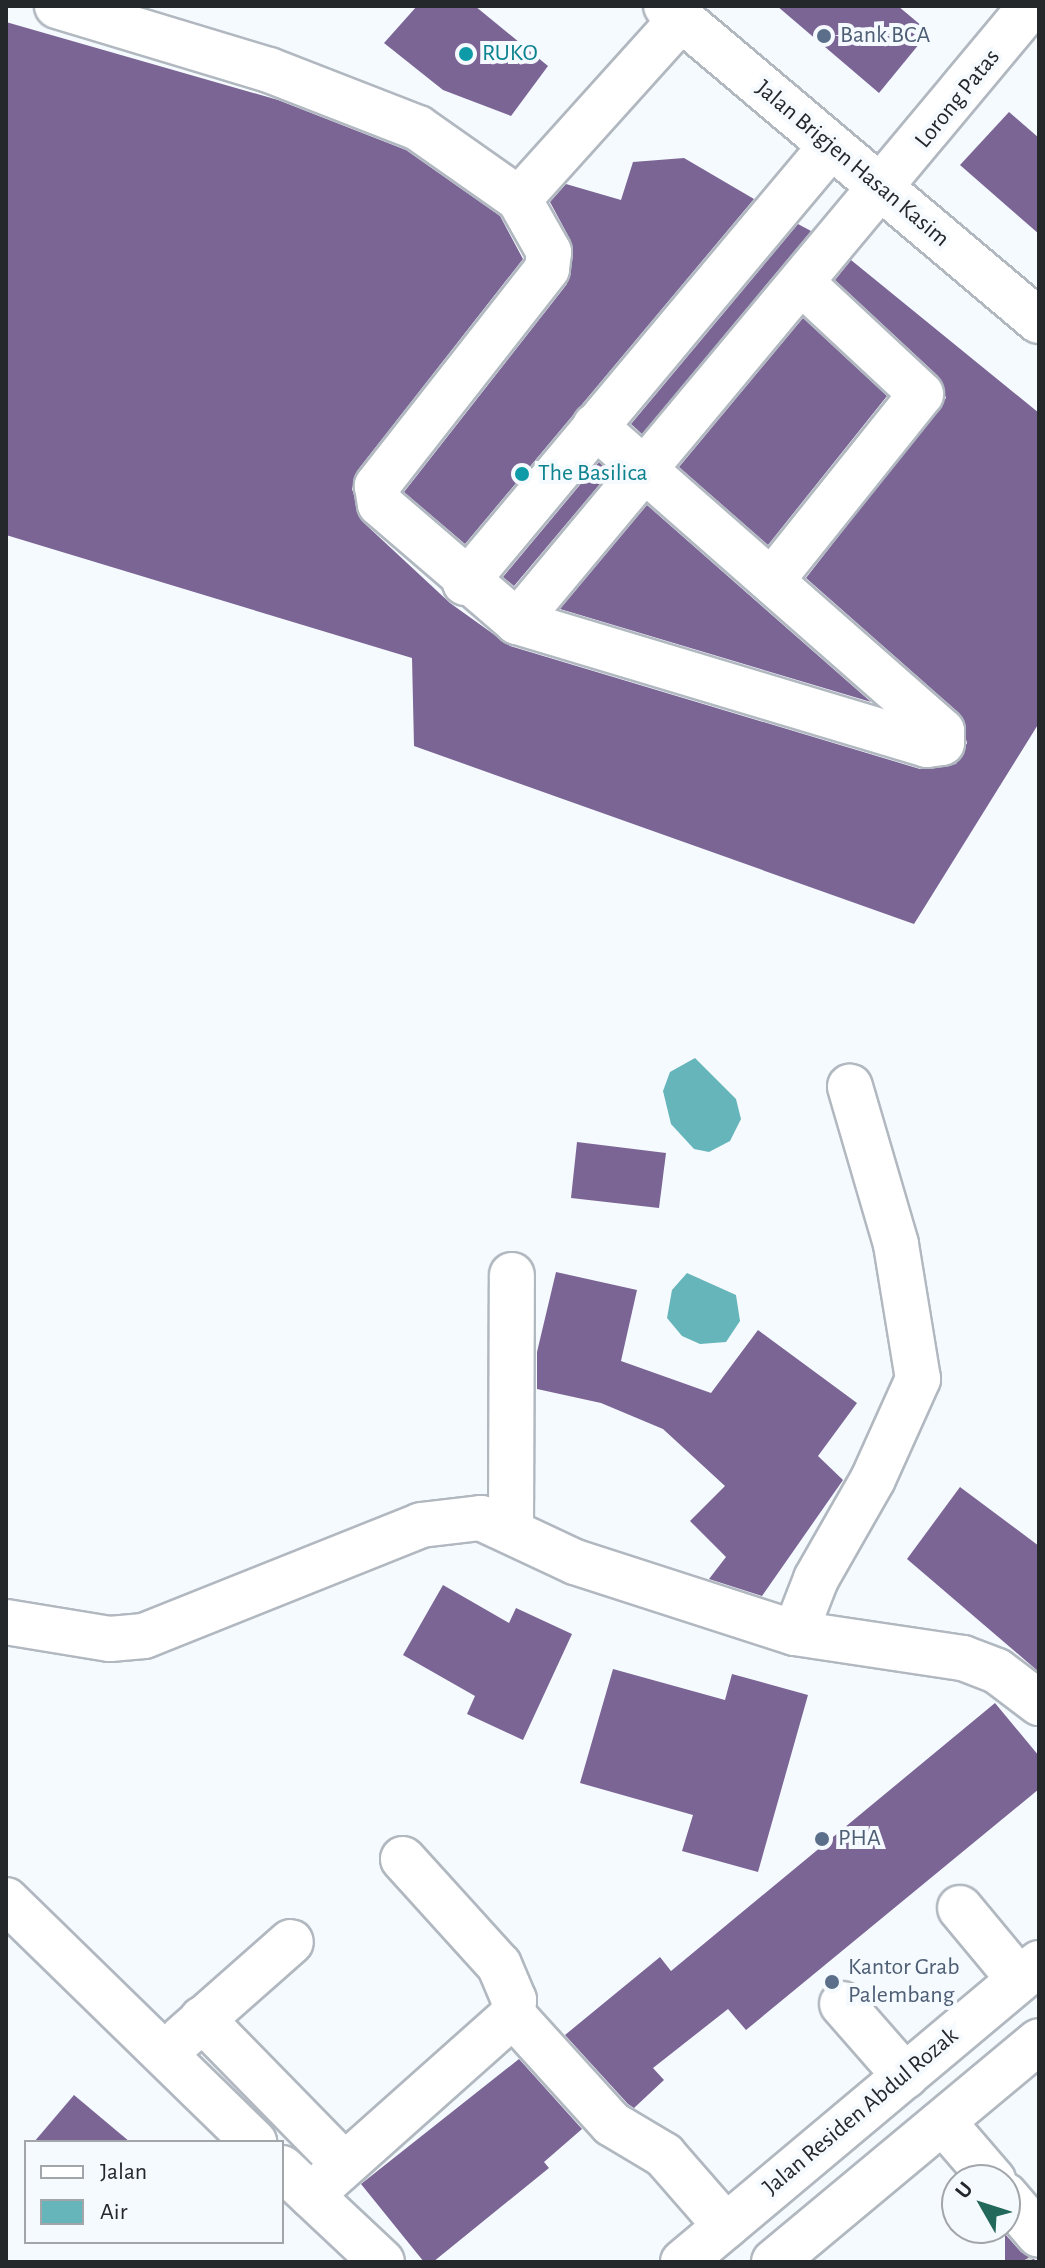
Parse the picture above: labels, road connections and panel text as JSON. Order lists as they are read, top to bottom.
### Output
{
  "streets": {
    "main road": ["Lorong Patas", "Jalan Brigjen Hasan Kasim", "Jalan Residen Abdul Rozak"]
  },
  "crossings": [
    ["Lorong Patas", "Jalan Brigjen Hasan Kasim"]
  ],
  "places": [
    "Bank BCA",
    "RUKO",
    "The Basilica",
    "PHA",
    "Kantor Grab Palembang"
  ],
  "legend": ["Jalan", "Air"],
  "north": "top left"
}
